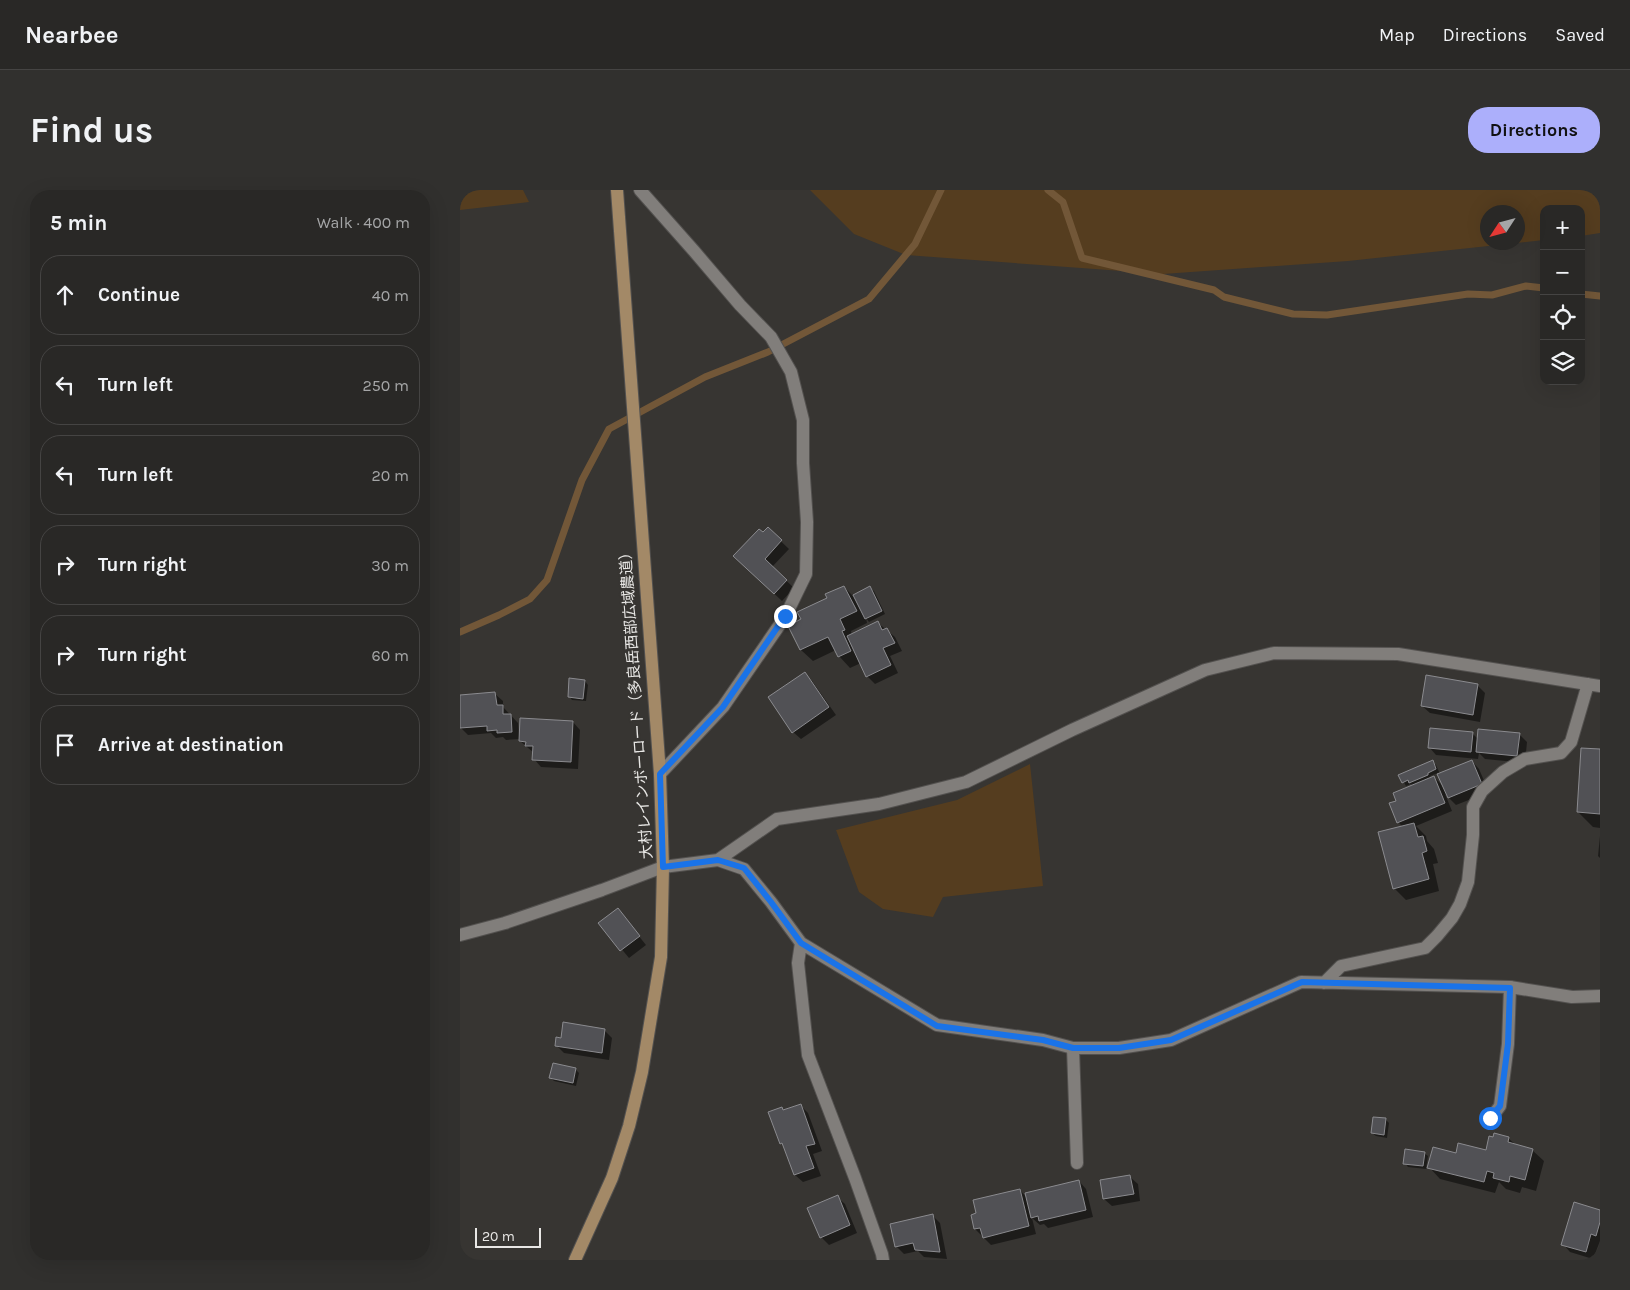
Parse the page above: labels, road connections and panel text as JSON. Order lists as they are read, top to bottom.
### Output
{
  "streets": {
    "street": ["大村レインボーロード（多良岳西部広域農道）"]
  },
  "scale_bar": "20 m",
  "north": "bottom left",
  "page": {
    "header": "Nearbee",
    "nav": ["Map", "Directions", "Saved"],
    "buttons": "Directions",
    "title": "Find us",
    "heading": ["5 min", "Walk · 400 m"],
    "map_buttons": ["+", "−"],
    "list": [
      ["Continue", "40 m"],
      ["Turn left", "250 m"],
      ["Turn left", "20 m"],
      ["Turn right", "30 m"],
      ["Turn right", "60 m"],
      "Arrive at destination"
    ],
    "scale": "20 m"
  }
}
